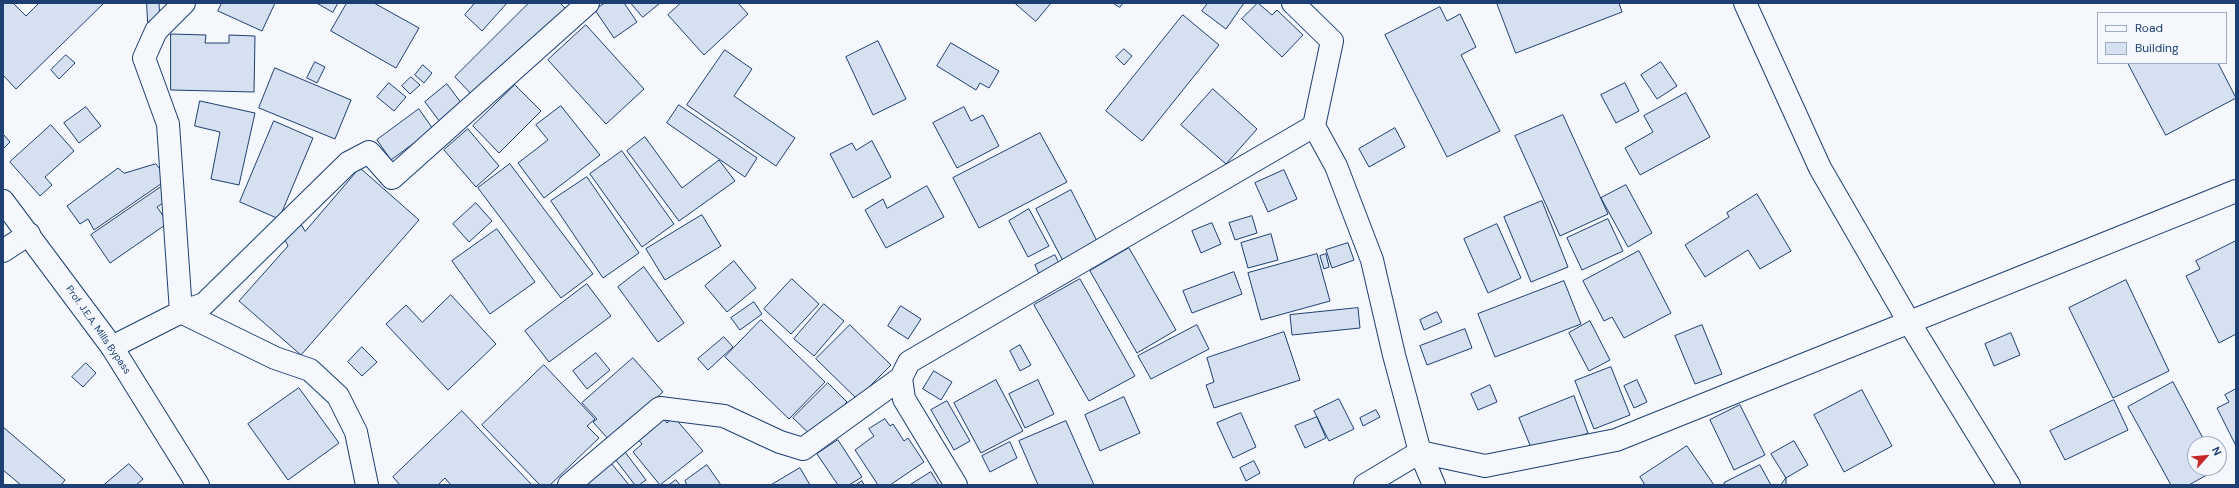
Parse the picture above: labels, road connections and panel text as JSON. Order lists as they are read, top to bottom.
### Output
{
  "streets": {
    "street": ["Prof. J.E.A. Mills Bypass"]
  },
  "legend": ["Road", "Building"],
  "north": "top right"
}
